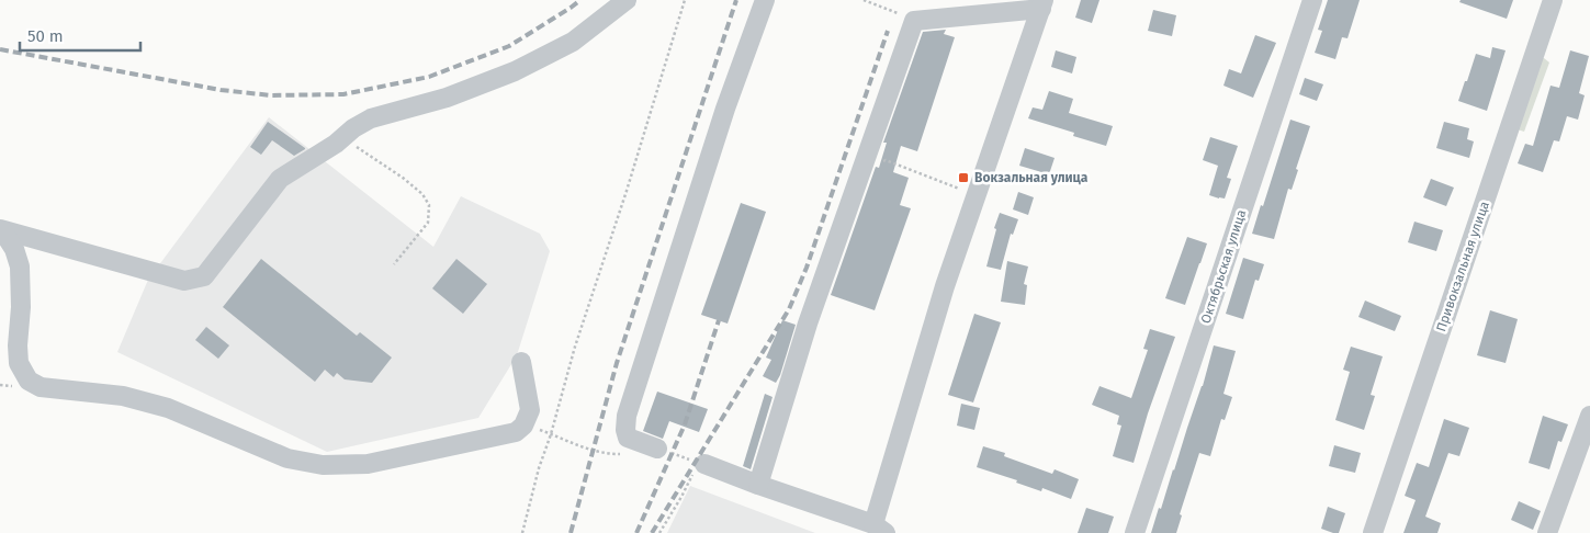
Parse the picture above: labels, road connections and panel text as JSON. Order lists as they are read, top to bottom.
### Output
{
  "streets": {
    "street": ["Октябрьская улица", "Привокзальная улица"]
  },
  "places": {
    "transit": ["Вокзальная улица"]
  },
  "scale_bar": "50 m"
}
